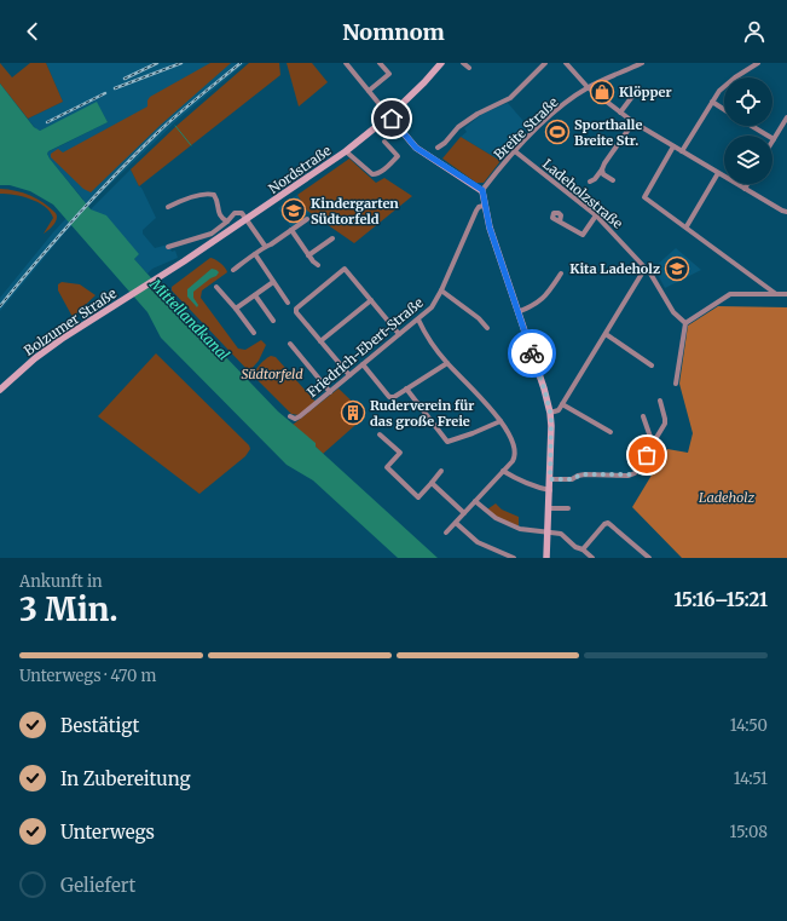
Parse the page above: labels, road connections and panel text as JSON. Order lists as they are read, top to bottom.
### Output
{
  "streets": {
    "main road": ["Nordstraße", "Bolzumer Straße"],
    "street": ["Breite Straße", "Ladeholzstraße", "Friedrich-Ebert-Straße"]
  },
  "crossings": [
    ["Breite Straße", "Ladeholzstraße"],
    ["Nordstraße", "Bolzumer Straße"]
  ],
  "water": ["Mittellandkanal"],
  "parks": ["Südtorfeld", "Ladeholz"],
  "places": {
    "shop": ["Klöpper"],
    "sports": ["Sporthalle Breite Str."],
    "school or university": ["Kindergarten Südtorfeld", "Kita Ladeholz"],
    "building": ["Ruderverein für das große Freie"]
  },
  "page": {
    "header": "Nomnom",
    "heading": ["3 Min.", "Ankunft in", "15:16–15:21"],
    "bar": "Unterwegs · 470 m",
    "list": [
      ["Bestätigt", "14:50"],
      ["In Zubereitung", "14:51"],
      ["Unterwegs", "15:08"],
      "Geliefert"
    ]
  }
}
